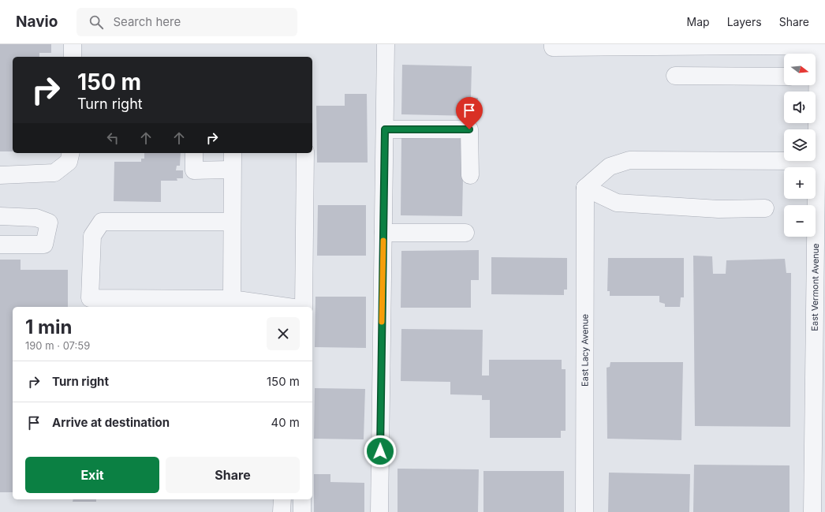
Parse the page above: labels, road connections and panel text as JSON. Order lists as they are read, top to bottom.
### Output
{
  "streets": {
    "street": ["East Vermont Avenue", "East Lacy Avenue"]
  },
  "north": "right",
  "page": {
    "header": "Navio",
    "search": "Search here",
    "nav": ["Map", "Layers", "Share"],
    "map_buttons": ["+", "−"],
    "turn": ["150 m", "Turn right"],
    "heading": ["1 min", "190 m · 07:59"],
    "list": [
      {
        "name": "Turn right",
        "value": "150 m"
      },
      {
        "name": "Arrive at destination",
        "value": "40 m"
      }
    ],
    "buttons": ["Exit", "Share"]
  }
}
